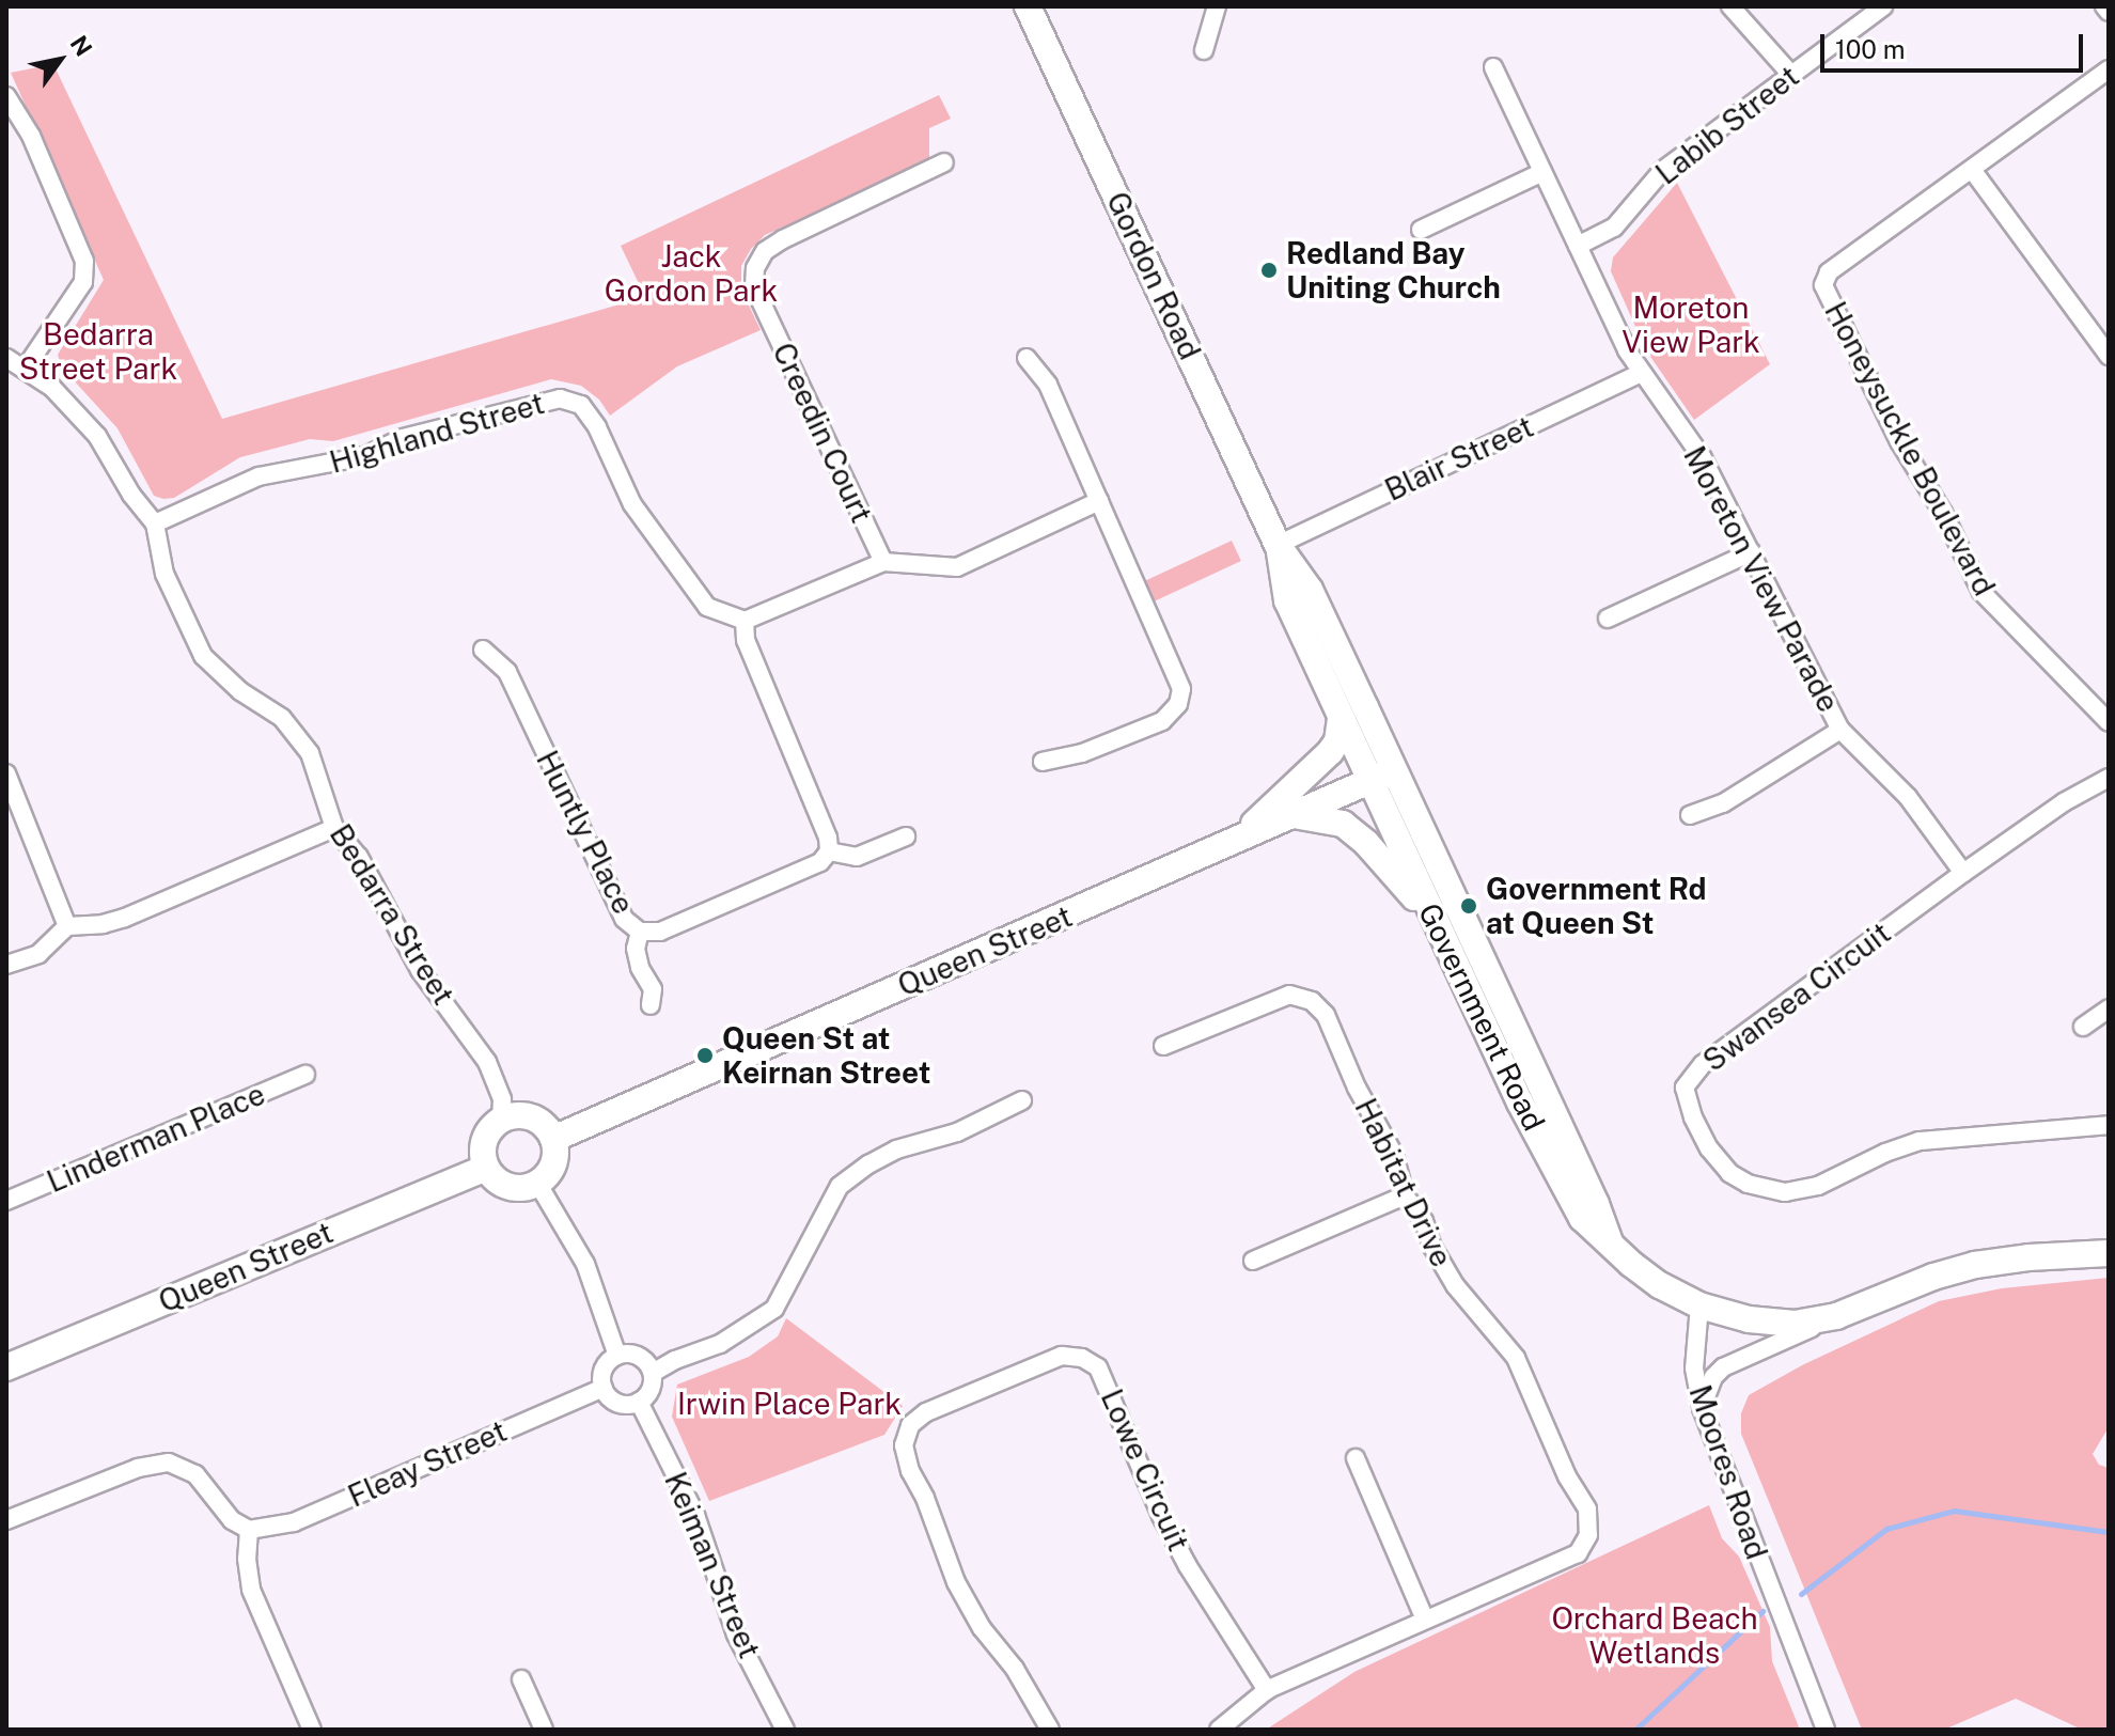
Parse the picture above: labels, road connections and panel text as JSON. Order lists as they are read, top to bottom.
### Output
{
  "streets": {
    "street": [
      "Labib Street",
      "Gordon Road",
      "Highland Street",
      "Creedin Court",
      "Honeysuckle Boulevard",
      "Blair Street",
      "Moreton View Parade",
      "Huntly Place",
      "Bedarra Street",
      "Queen Street",
      "Swansea Circuit",
      "Government Road",
      "Linderman Place",
      "Habitat Drive",
      "Fleay Street",
      "Lowe Circuit",
      "Moores Road",
      "Keiman Street"
    ]
  },
  "crossings": [
    ["Labib Street", "Moreton View Parade"],
    ["Gordon Road", "Blair Street"],
    ["Gordon Road", "Queen Street"],
    ["Gordon Road", "Government Road"],
    ["Highland Street", "Bedarra Street"],
    ["Blair Street", "Moreton View Parade"],
    ["Moreton View Parade", "Swansea Circuit"],
    ["Bedarra Street", "Queen Street"],
    ["Queen Street", "Government Road"],
    ["Government Road", "Moores Road"],
    ["Habitat Drive", "Lowe Circuit"],
    ["Fleay Street", "Keiman Street"]
  ],
  "parks": [
    "Jack Gordon Park",
    "Moreton View Park",
    "Bedarra Street Park",
    "Irwin Place Park",
    "Orchard Beach Wetlands"
  ],
  "places": ["Redland Bay Uniting Church", "Government Rd at Queen St", "Queen St at Keirnan Street"],
  "scale_bar": "100 m",
  "north": "top right"
}
